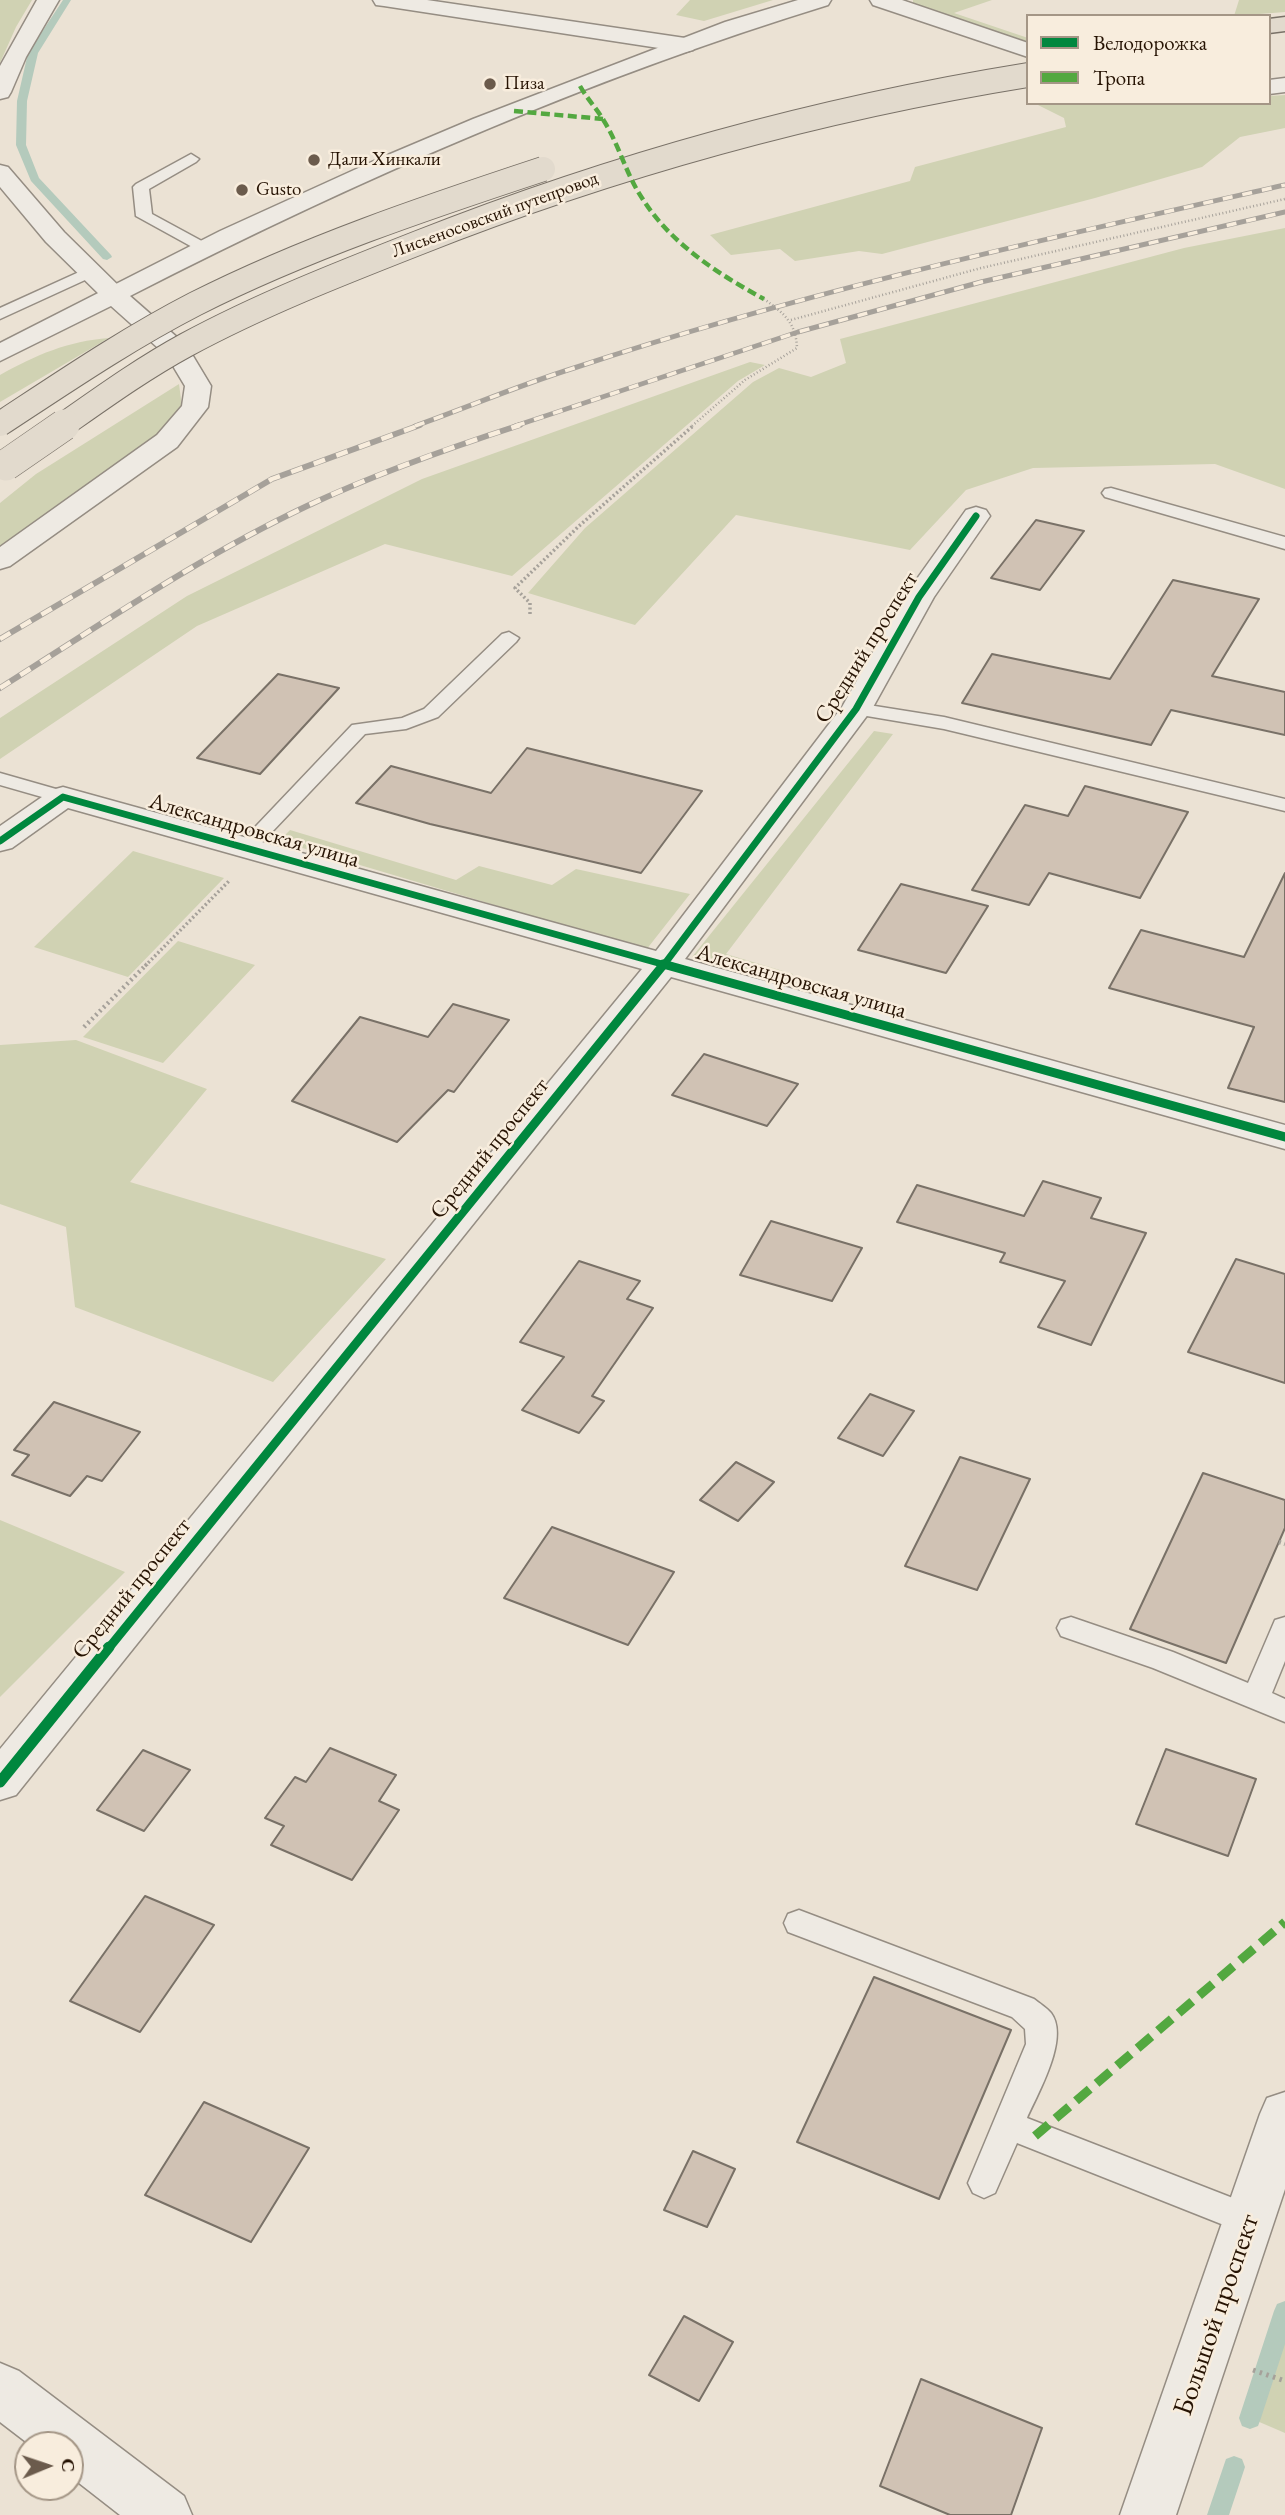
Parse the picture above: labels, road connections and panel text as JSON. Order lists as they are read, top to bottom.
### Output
{
  "streets": {
    "main road": ["Лисьеносовский путепровод"],
    "street": ["Средний проспект", "Александровская улица", "Большой проспект"]
  },
  "crossings": [
    ["Средний проспект", "Александровская улица"]
  ],
  "places": ["Пиза", "Дали Хинкали", "Gusto"],
  "legend": ["Велодорожка", "Тропа"],
  "north": "right"
}
